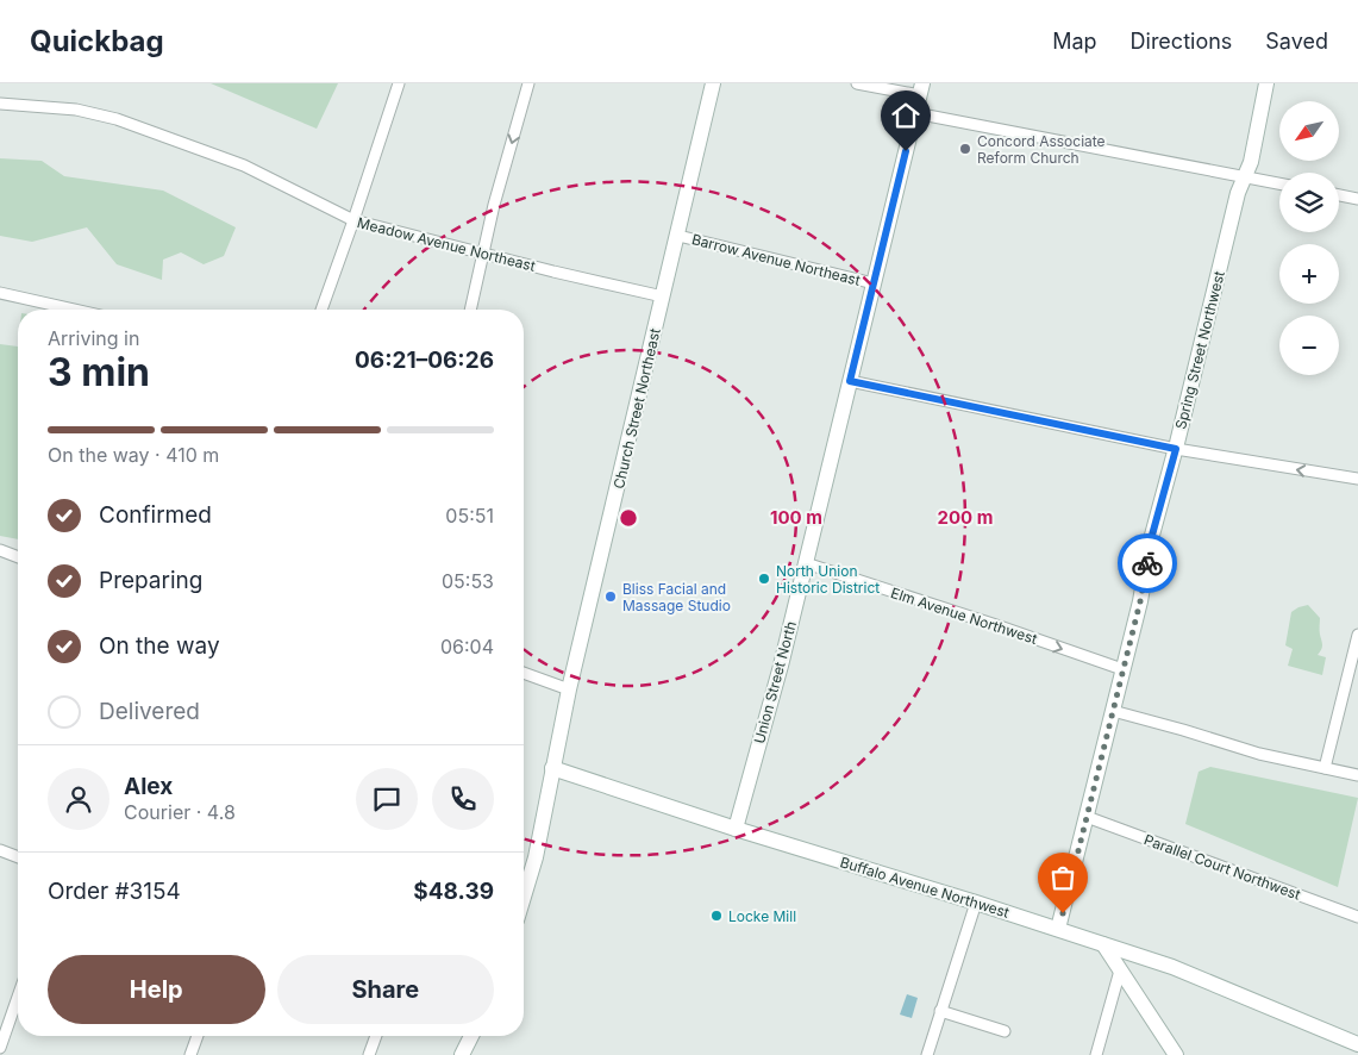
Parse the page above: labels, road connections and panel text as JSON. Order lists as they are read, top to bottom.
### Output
{
  "streets": {
    "street": [
      "Meadow Avenue Northeast",
      "Barrow Avenue Northeast",
      "Spring Street Northwest",
      "Church Street Northeast",
      "Elm Avenue Northwest",
      "Union Street North",
      "Parallel Court Northwest",
      "Buffalo Avenue Northwest"
    ]
  },
  "crossings": [
    ["Meadow Avenue Northeast", "Church Street Northeast"],
    ["Barrow Avenue Northeast", "Church Street Northeast"],
    ["Barrow Avenue Northeast", "Union Street North"],
    ["Spring Street Northwest", "Elm Avenue Northwest"],
    ["Spring Street Northwest", "Parallel Court Northwest"],
    ["Spring Street Northwest", "Buffalo Avenue Northwest"],
    ["Church Street Northeast", "Buffalo Avenue Northwest"],
    ["Elm Avenue Northwest", "Union Street North"],
    ["Union Street North", "Buffalo Avenue Northwest"]
  ],
  "one_way": ["Elm Avenue Northwest"],
  "places": [
    "Concord Associate Reform Church",
    "North Union Historic District",
    "Bliss Facial and Massage Studio",
    "Locke Mill"
  ],
  "north": "bottom left",
  "page": {
    "header": "Quickbag",
    "nav": ["Map", "Directions", "Saved"],
    "map_buttons": ["+", "−"],
    "heading": ["3 min", "Arriving in", "06:21–06:26"],
    "panel": [
      "Alex",
      "Courier · 4.8",
      "Order #3154",
      "$48.39"
    ],
    "bar": "On the way · 410 m",
    "list": [
      ["Confirmed", "05:51"],
      ["Preparing", "05:53"],
      ["On the way", "06:04"],
      "Delivered"
    ],
    "buttons": ["Help", "Share"]
  },
  "rings": ["100 m", "200 m"]
}
